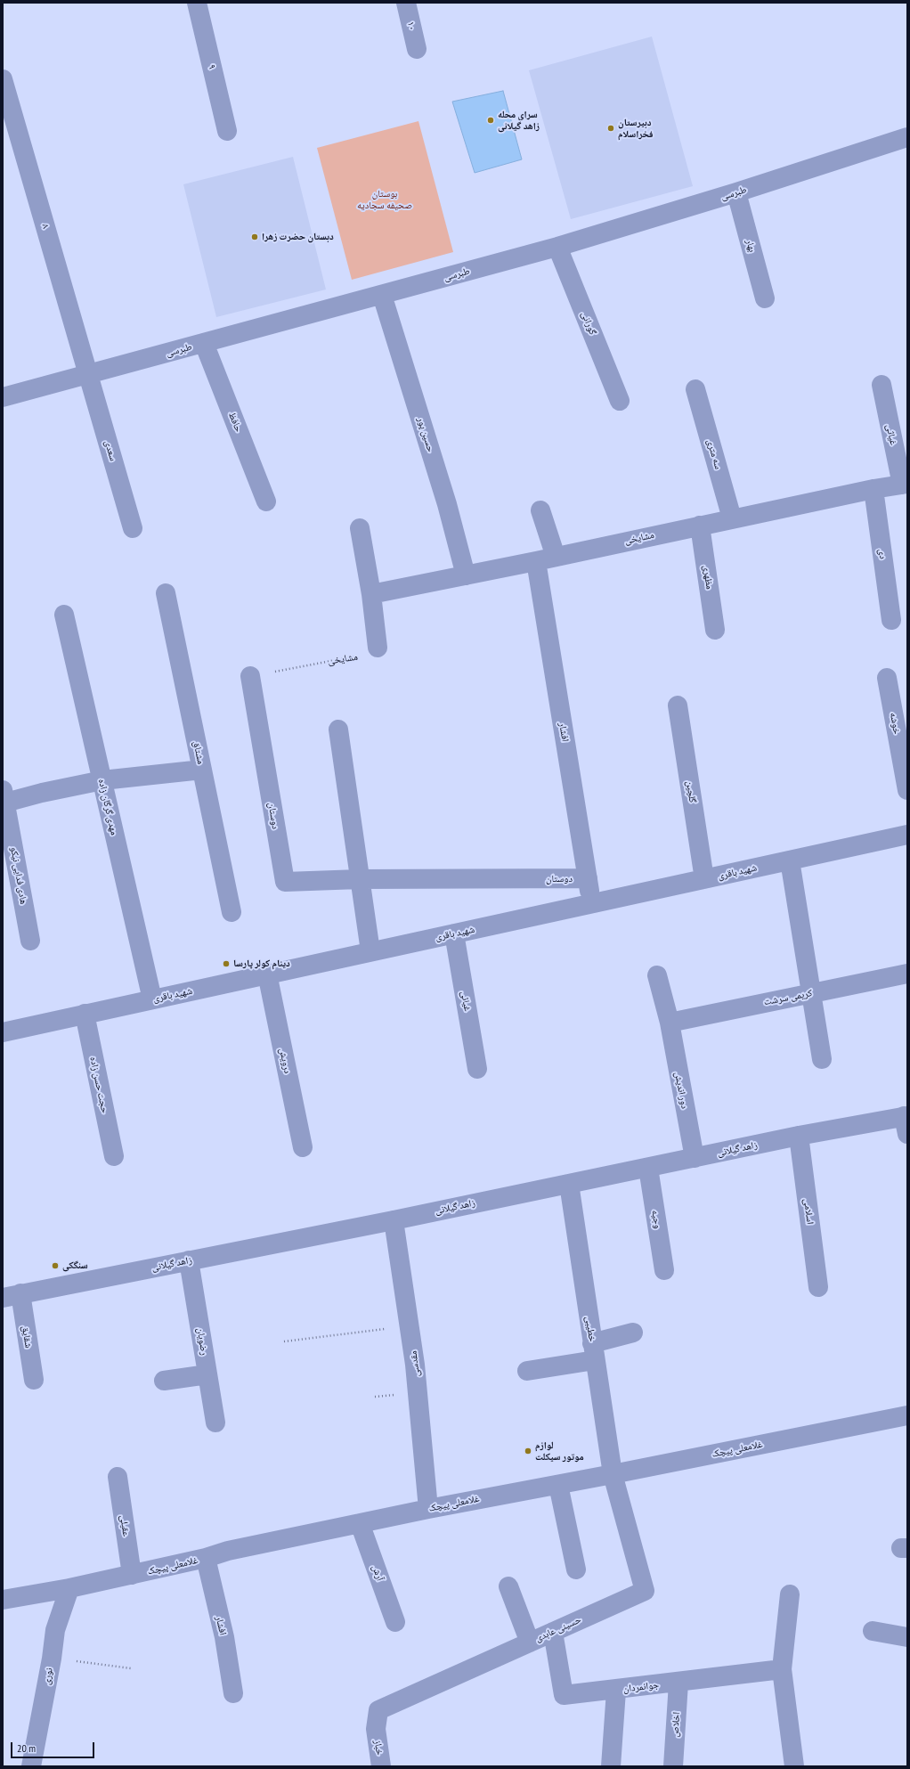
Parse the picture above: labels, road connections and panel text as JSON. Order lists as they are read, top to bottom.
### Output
{
  "streets": {
    "street": [
      "۱۰",
      "۹",
      "طبرسی",
      "۸",
      "بهار",
      "گورانی",
      "حافظ",
      "حسین پور",
      "غیاثی",
      "سعدی",
      "سه متری",
      "مشایخی",
      "دی",
      "مظهری",
      "خوشه",
      "افشار",
      "مشتاق",
      "گلچین",
      "مهدی گرگان زاده",
      "دوستان",
      "شهید باقری",
      "هادی فدایی نیکو",
      "کریمی سرشت",
      "غیائی",
      "درویش",
      "حجت حسن زاده",
      "دور اندیش",
      "زاهد گیلانی",
      "اسلامی",
      "وجیه",
      "خطیبی",
      "شقایق",
      "رضویان",
      "مقدسی",
      "غلامعلی پیچک",
      "عقیلی",
      "آرش",
      "حسینی عابدی",
      "نوری",
      "جوانمردان",
      "اخلاص",
      "خباز"
    ]
  },
  "crossings": [
    ["طبرسی", "۸"],
    ["طبرسی", "بهار"],
    ["طبرسی", "گورانی"],
    ["طبرسی", "حافظ"],
    ["طبرسی", "حسین پور"],
    ["طبرسی", "سعدی"],
    ["۸", "سعدی"],
    ["حسین پور", "مشایخی"],
    ["غیاثی", "مشایخی"],
    ["سه متری", "مشایخی"],
    ["مشایخی", "دی"],
    ["مشایخی", "مظهری"],
    ["مشایخی", "افشار"],
    ["مشایخی", "دوستان"],
    ["افشار", "دوستان"],
    ["افشار", "شهید باقری"],
    ["افشار", "غلامعلی پیچک"],
    ["گلچین", "شهید باقری"],
    ["مهدی گرگان زاده", "شهید باقری"],
    ["شهید باقری", "غیائی"],
    ["شهید باقری", "درویش"],
    ["شهید باقری", "حجت حسن زاده"],
    ["کریمی سرشت", "دور اندیش"],
    ["دور اندیش", "زاهد گیلانی"],
    ["زاهد گیلانی", "اسلامی"],
    ["زاهد گیلانی", "وجیه"],
    ["زاهد گیلانی", "خطیبی"],
    ["زاهد گیلانی", "شقایق"],
    ["زاهد گیلانی", "رضویان"],
    ["زاهد گیلانی", "مقدسی"],
    ["خطیبی", "غلامعلی پیچک"],
    ["خطیبی", "حسینی عابدی"],
    ["مقدسی", "غلامعلی پیچک"],
    ["غلامعلی پیچک", "عقیلی"],
    ["غلامعلی پیچک", "آرش"],
    ["غلامعلی پیچک", "حسینی عابدی"],
    ["غلامعلی پیچک", "نوری"],
    ["حسینی عابدی", "جوانمردان"],
    ["حسینی عابدی", "خباز"],
    ["جوانمردان", "اخلاص"]
  ],
  "parks": ["بوستان صحیفه سجادیه"],
  "places": [
    "سرای محله زاهد گیلانی",
    "دبیرستان فخراسلام",
    "دبستان حضرت زهرا",
    "دینام کولر پارسا",
    "سنگکی",
    "لوازم موتور سیکلت"
  ],
  "scale_bar": "20 m"
}
